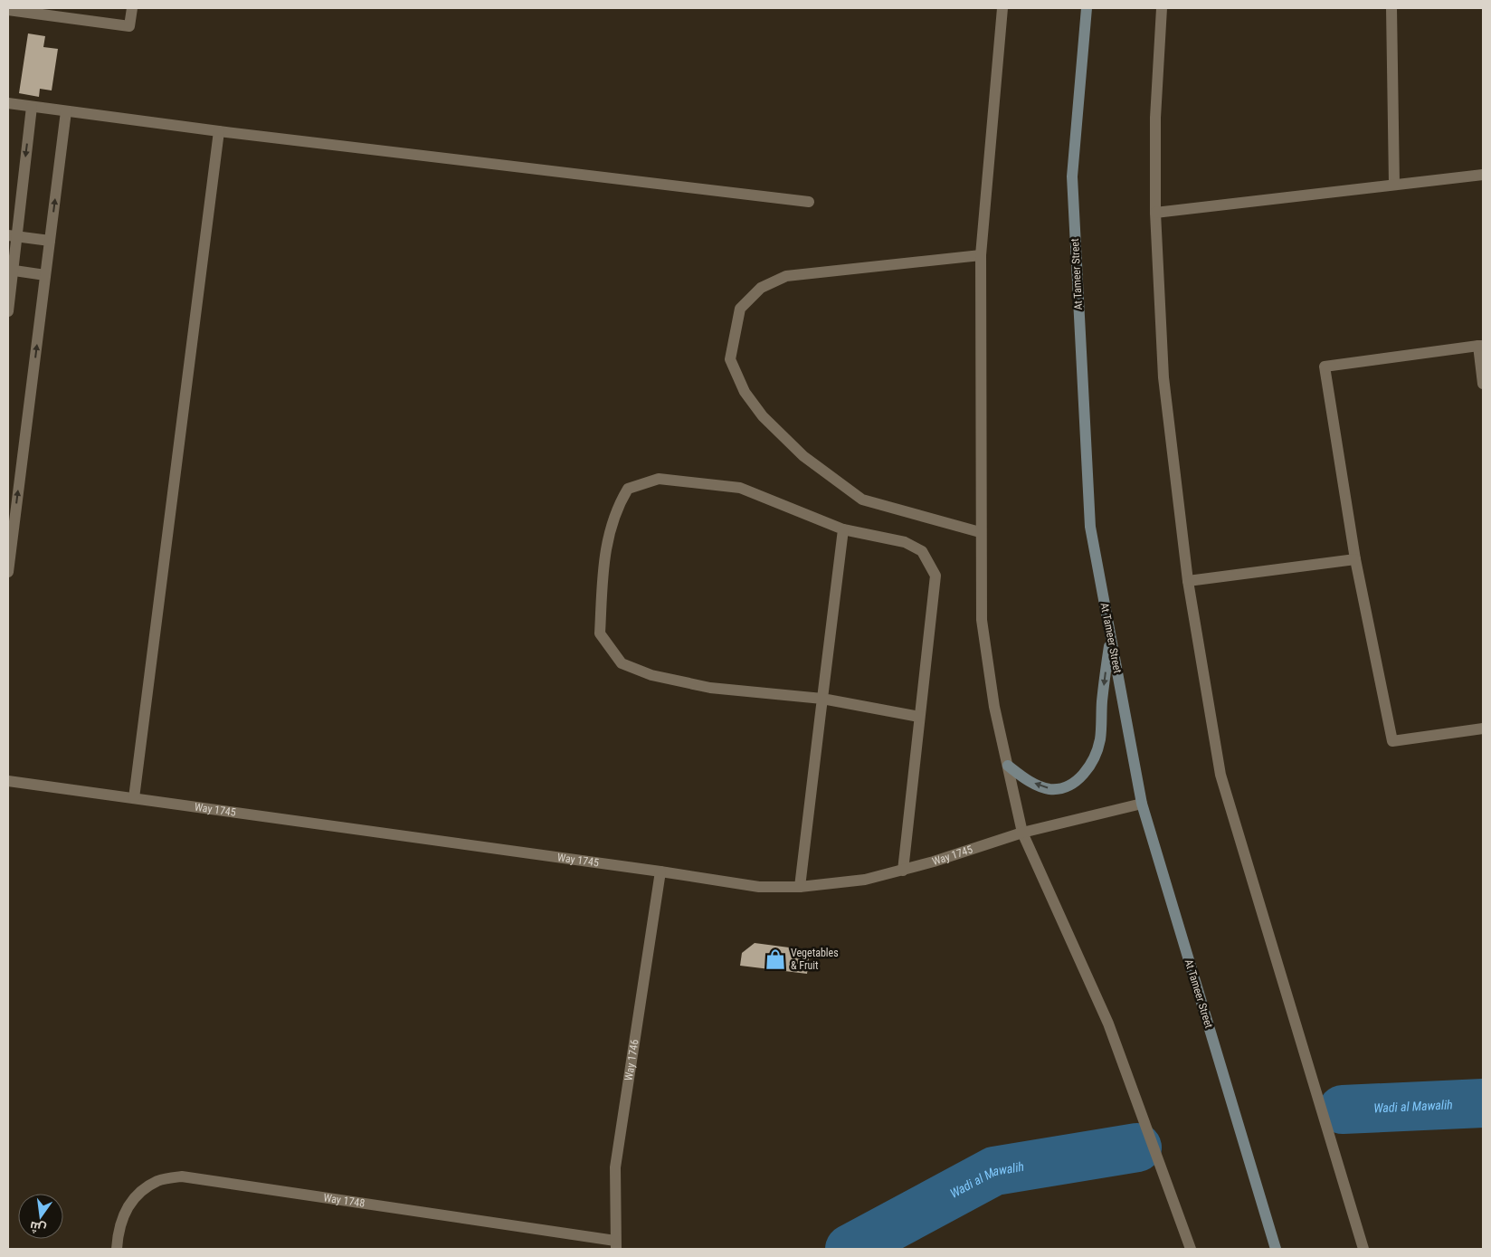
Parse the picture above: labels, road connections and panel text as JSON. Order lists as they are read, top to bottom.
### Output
{
  "streets": {
    "main road": ["At Tameer Street"],
    "street": ["Way 1745", "Way 1746", "Way 1748"]
  },
  "crossings": [
    ["At Tameer Street", "Way 1745"],
    ["Way 1745", "Way 1746"],
    ["Way 1746", "Way 1748"]
  ],
  "water": ["Wadi al Mawalih"],
  "places": {
    "shop": ["Vegetables & Fruit"]
  },
  "north": "bottom"
}
